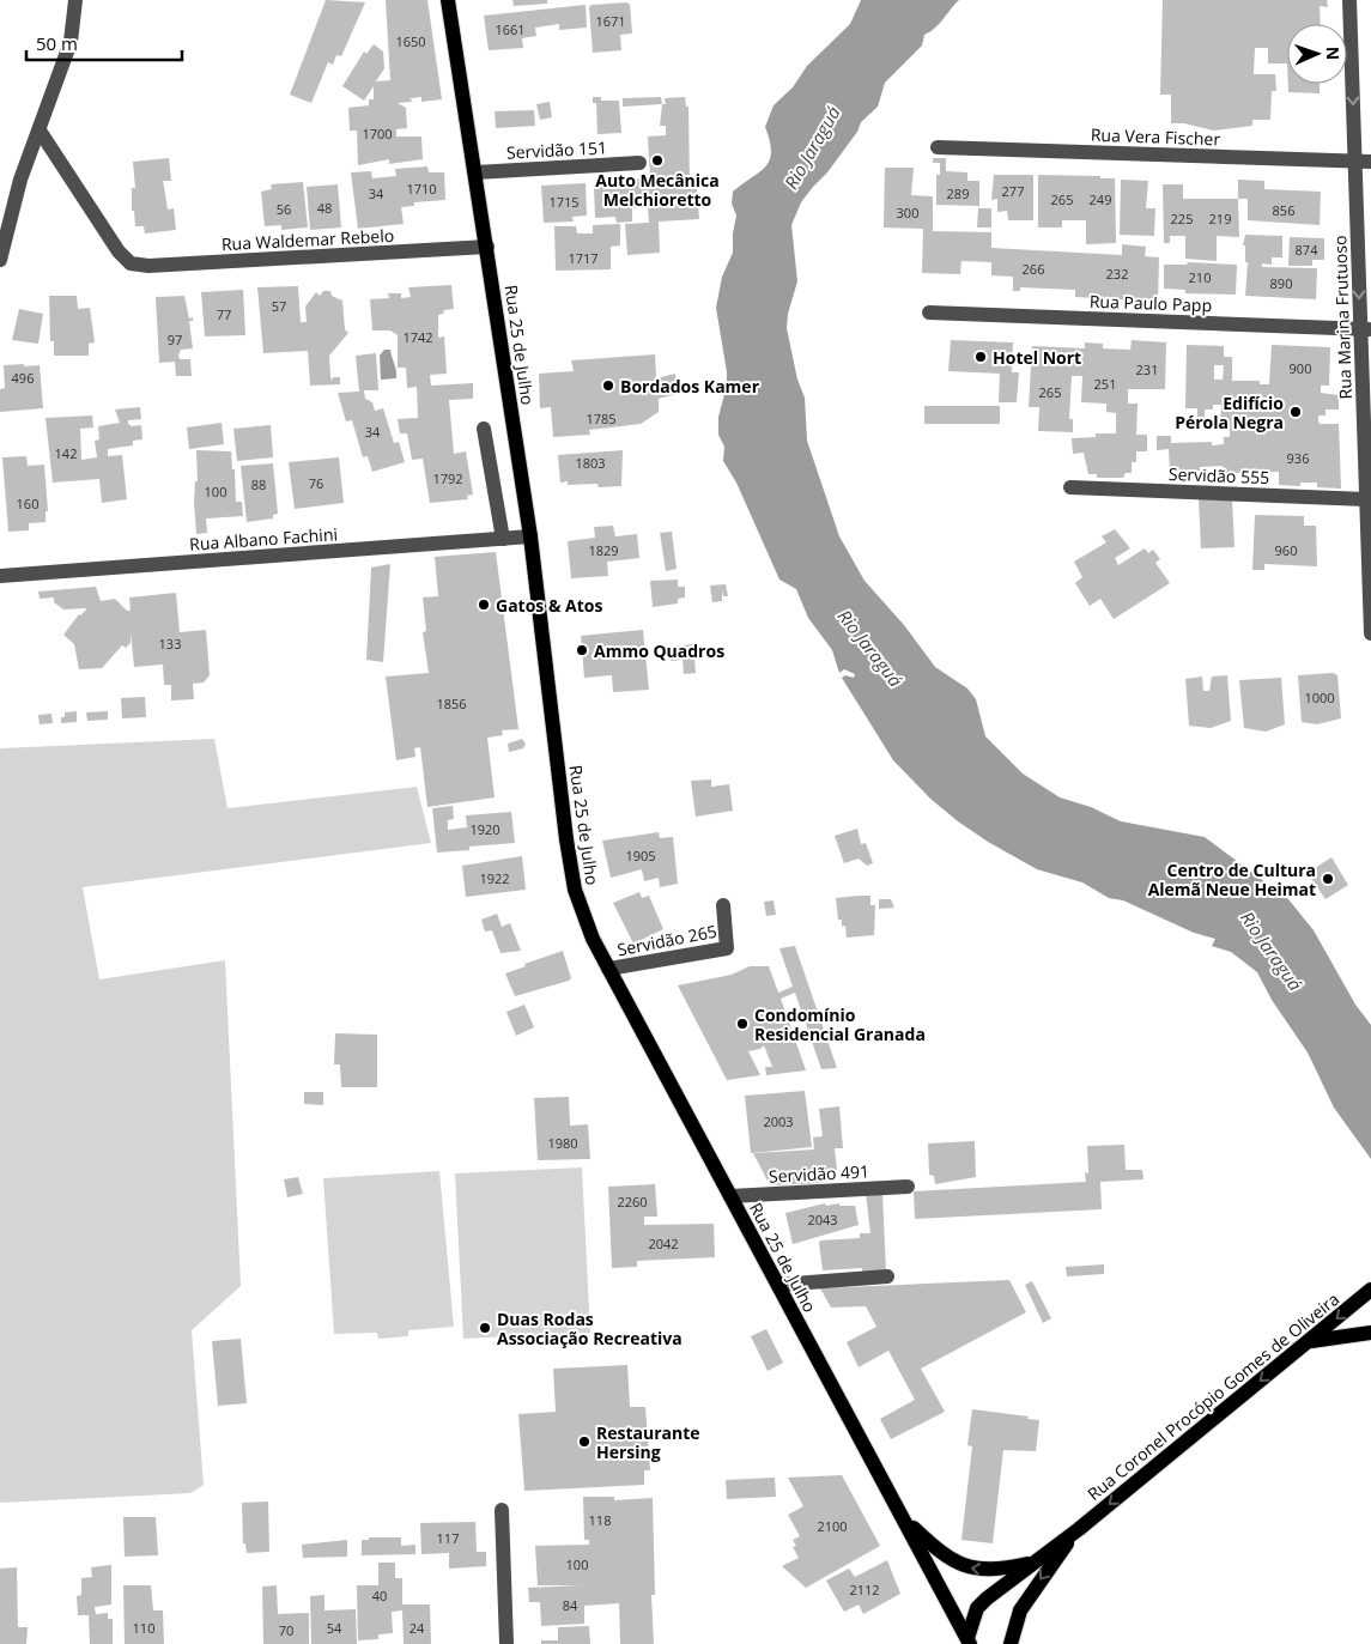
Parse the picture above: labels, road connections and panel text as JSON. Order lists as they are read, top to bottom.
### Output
{
  "streets": {
    "main road": ["Rua 25 de Julho", "Rua Coronel Procópio Gomes de Oliveira"],
    "street": [
      "Rua Vera Fischer",
      "Servidão 151",
      "Rua Waldemar Rebelo",
      "Rua Paulo Papp",
      "Rua Marina Frutuoso",
      "Servidão 555",
      "Rua Albano Fachini",
      "Servidão 265",
      "Servidão 491"
    ]
  },
  "crossings": [
    ["Rua Vera Fischer", "Rua Marina Frutuoso"],
    ["Servidão 151", "Rua 25 de Julho"],
    ["Rua Waldemar Rebelo", "Rua 25 de Julho"],
    ["Rua Paulo Papp", "Rua Marina Frutuoso"],
    ["Rua Marina Frutuoso", "Servidão 555"],
    ["Rua 25 de Julho", "Rua Albano Fachini"],
    ["Rua 25 de Julho", "Servidão 265"],
    ["Rua 25 de Julho", "Servidão 491"],
    ["Rua 25 de Julho", "Rua Coronel Procópio Gomes de Oliveira"]
  ],
  "one_way": ["Rua Marina Frutuoso"],
  "water": ["Rio Jaraguá"],
  "places": [
    "Auto Mecânica Melchioretto",
    "Hotel Nort",
    "Bordados Kamer",
    "Edifício Pérola Negra",
    "Gatos & Atos",
    "Ammo Quadros",
    "Centro de Cultura Alemã Neue Heimat",
    "Condomínio Residencial Granada",
    "Duas Rodas Associação Recreativa",
    "Restaurante Hersing"
  ],
  "house_numbers": [
    "1671",
    "1661",
    "1650",
    "1700",
    "1710",
    "277",
    "34",
    "289",
    "265",
    "249",
    "1715",
    "48",
    "56",
    "856",
    "300",
    "225",
    "219",
    "874",
    "1717",
    "266",
    "232",
    "210",
    "890",
    "57",
    "77",
    "1742",
    "97",
    "900",
    "231",
    "496",
    "251",
    "265",
    "1785",
    "34",
    "142",
    "936",
    "1803",
    "1792",
    "76",
    "88",
    "100",
    "160",
    "1829",
    "960",
    "133",
    "1000",
    "1856",
    "1920",
    "1905",
    "1922",
    "2003",
    "1980",
    "2260",
    "2043",
    "2042",
    "118",
    "2100",
    "117",
    "100",
    "2112",
    "40",
    "84",
    "110",
    "54",
    "24",
    "70"
  ],
  "scale_bar": "50 m",
  "north": "right"
}
